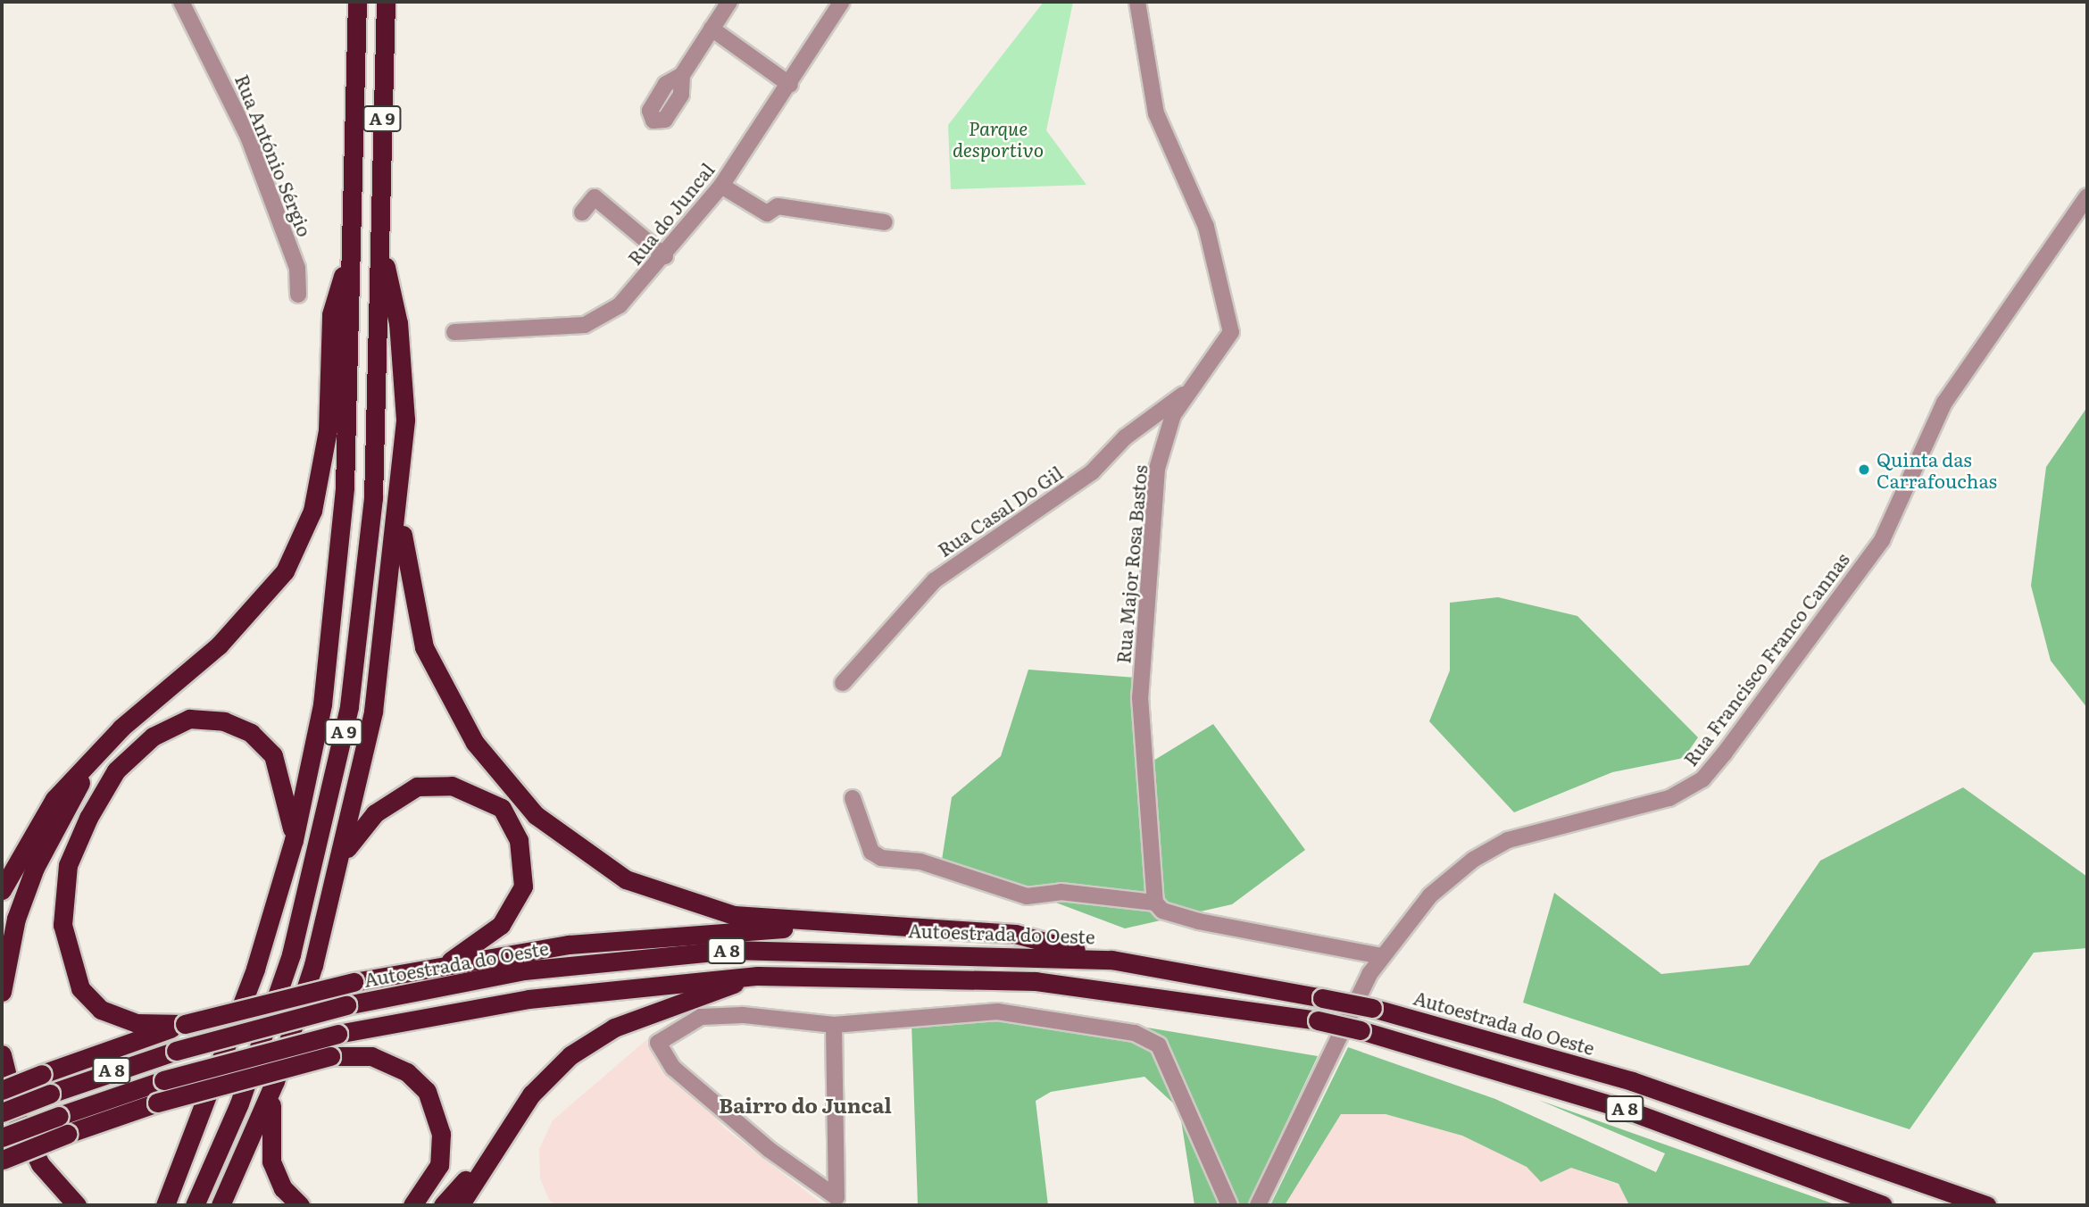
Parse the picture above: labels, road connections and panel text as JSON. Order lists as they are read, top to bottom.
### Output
{
  "streets": {
    "highway": ["A 9", "Autoestrada do Oeste", "A 8"],
    "street": [
      "Rua António Sérgio",
      "Rua do Juncal",
      "Rua Casal Do Gil",
      "Rua Major Rosa Bastos",
      "Rua Francisco Franco Cannas"
    ]
  },
  "crossings": [
    ["Rua Casal Do Gil", "Rua Major Rosa Bastos"]
  ],
  "districts": ["Bairro do Juncal"],
  "parks": ["Parque desportivo"],
  "places": ["Quinta das Carrafouchas"]
}
